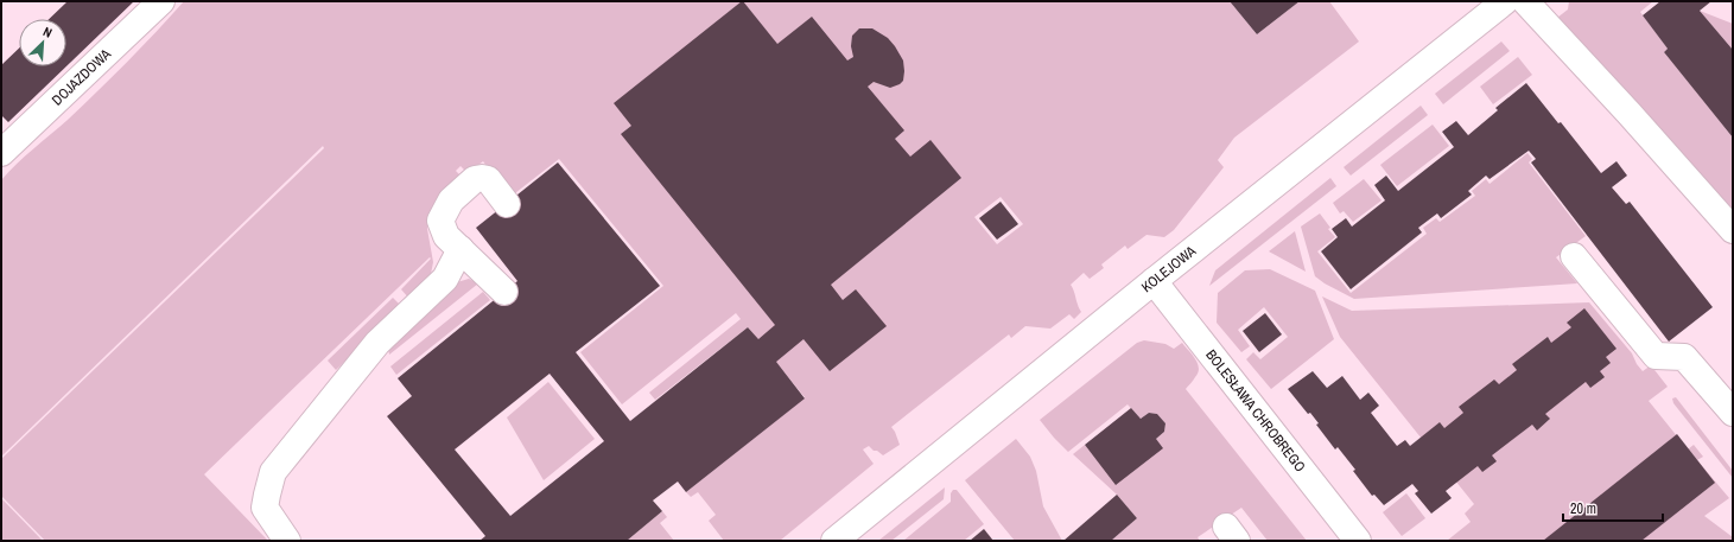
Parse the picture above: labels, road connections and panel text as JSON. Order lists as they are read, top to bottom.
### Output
{
  "streets": {
    "street": ["DOJAZDOWA", "KOLEJOWA", "BOLESŁAWA CHROBREGO"]
  },
  "crossings": [
    ["KOLEJOWA", "BOLESŁAWA CHROBREGO"]
  ],
  "scale_bar": "20 m",
  "north": "top right"
}
